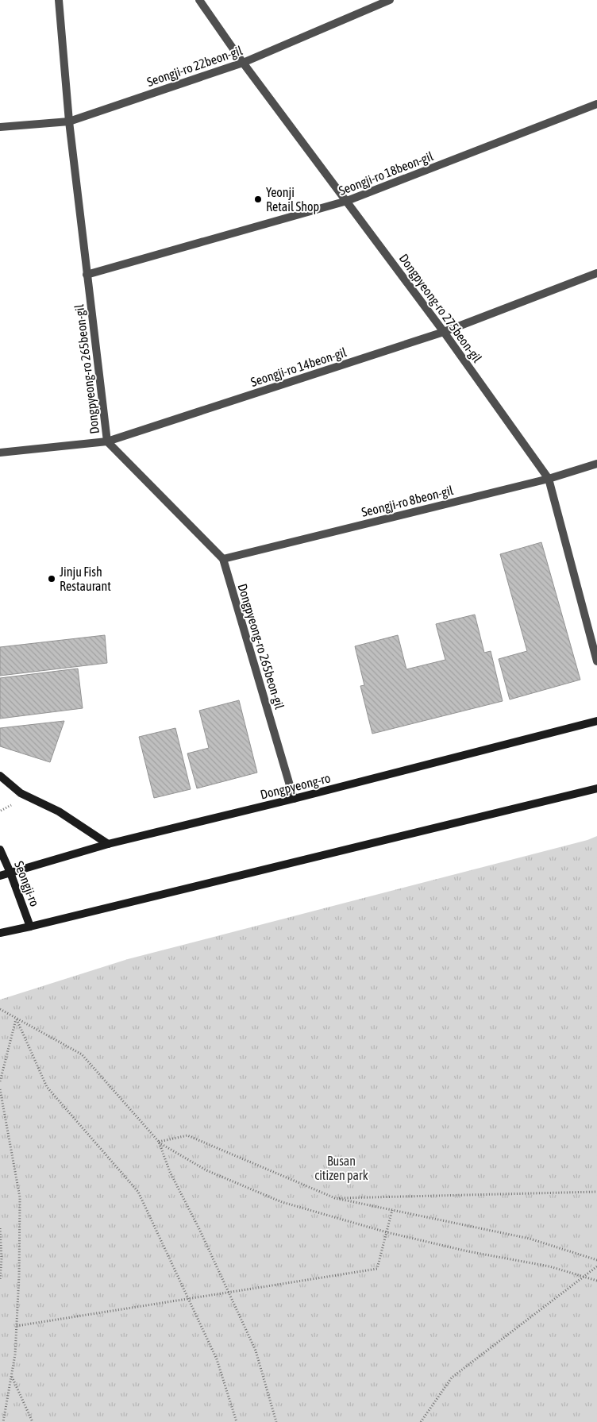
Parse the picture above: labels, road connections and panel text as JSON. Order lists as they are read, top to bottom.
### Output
{
  "streets": {
    "main road": ["Dongpyeong-ro", "Seongji-ro"],
    "street": [
      "Seongji-ro 22beon-gil",
      "Seongji-ro 18beon-gil",
      "Dongpyeong-ro 275beon-gil",
      "Seongji-ro 14beon-gil",
      "Dongpyeong-ro 265beon-gil",
      "Seongji-ro 8beon-gil"
    ]
  },
  "crossings": [
    ["Seongji-ro 22beon-gil", "Dongpyeong-ro 275beon-gil"],
    ["Seongji-ro 22beon-gil", "Dongpyeong-ro 265beon-gil"],
    ["Seongji-ro 18beon-gil", "Dongpyeong-ro 275beon-gil"],
    ["Seongji-ro 18beon-gil", "Dongpyeong-ro 265beon-gil"],
    ["Dongpyeong-ro 275beon-gil", "Seongji-ro 14beon-gil"],
    ["Dongpyeong-ro 275beon-gil", "Seongji-ro 8beon-gil"],
    ["Seongji-ro 14beon-gil", "Dongpyeong-ro 265beon-gil"],
    ["Dongpyeong-ro 265beon-gil", "Seongji-ro 8beon-gil"],
    ["Dongpyeong-ro 265beon-gil", "Dongpyeong-ro"],
    ["Dongpyeong-ro", "Seongji-ro"]
  ],
  "parks": ["Busan citizen park"],
  "places": ["Yeonji Retail Shop", "Jinju Fish Restaurant"]
}
